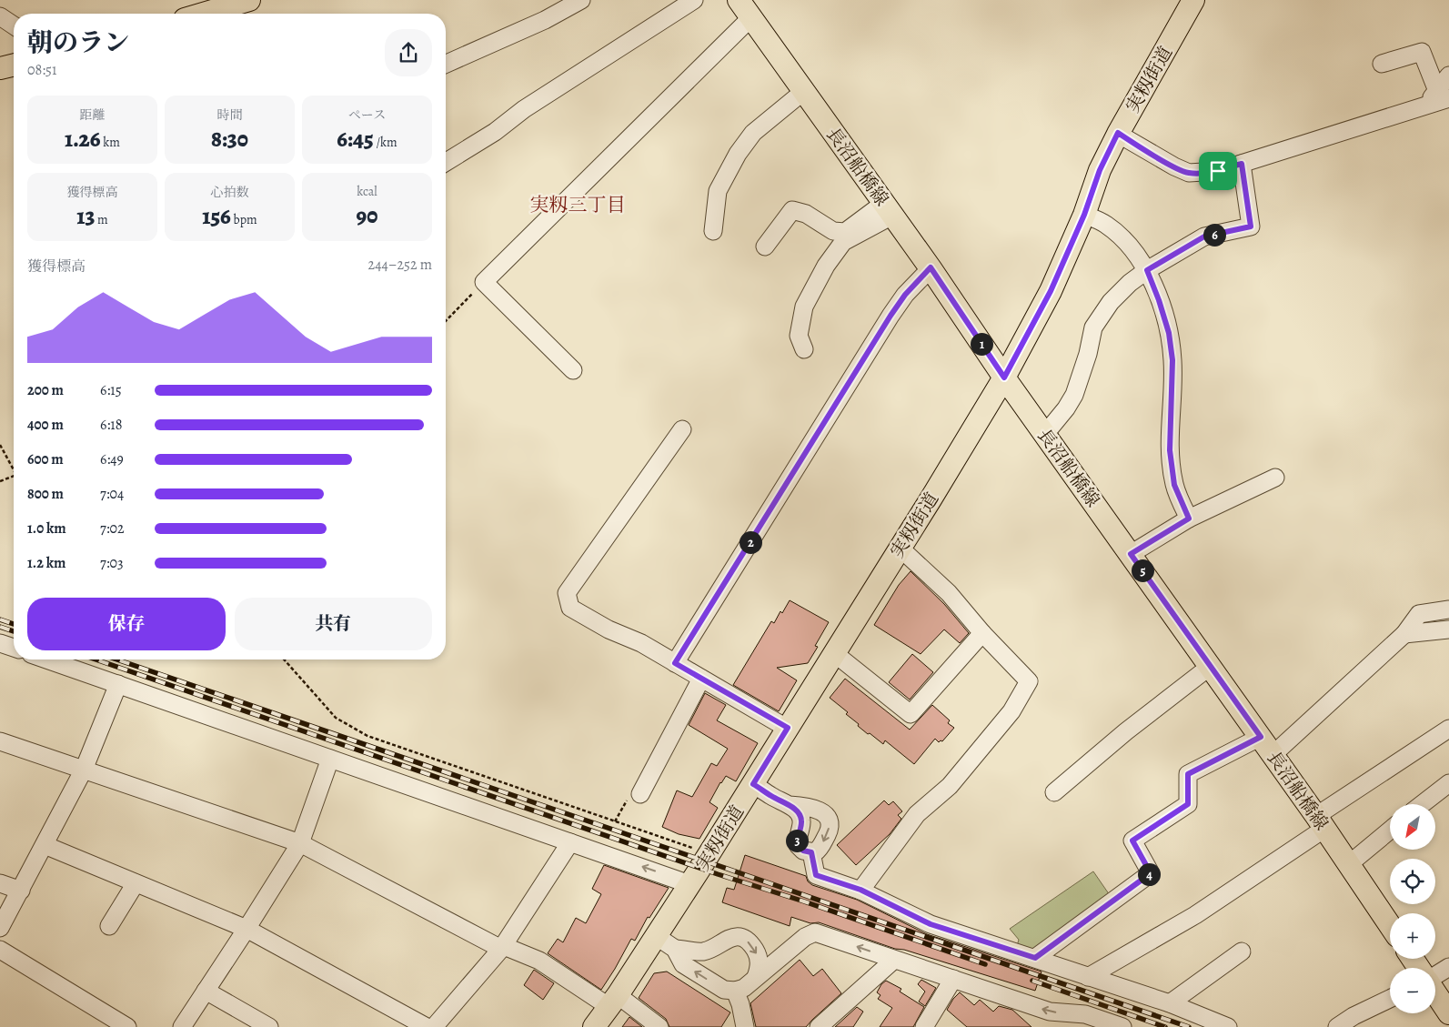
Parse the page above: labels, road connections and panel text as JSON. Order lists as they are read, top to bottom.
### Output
{
  "streets": {
    "main road": ["実籾街道", "長沼船橋線"]
  },
  "crossings": [
    ["実籾街道", "長沼船橋線"]
  ],
  "districts": ["実籾三丁目"],
  "north": "bottom left",
  "page": {
    "heading": ["朝のラン", "08:51"],
    "stats": [
      ["距離", "1.26 km"],
      ["時間", "8:30"],
      ["ペース", "6:45 /km"],
      ["獲得標高", "13 m"],
      ["心拍数", "156 bpm"],
      ["kcal", "90"]
    ],
    "pins": [
      "6",
      "1",
      "2",
      "5",
      "3",
      "4"
    ],
    "chart": ["獲得標高", "244–252 m"],
    "list": [
      {
        "name": "200 m",
        "note": "6:15"
      },
      {
        "name": "400 m",
        "note": "6:18"
      },
      {
        "name": "600 m",
        "note": "6:49"
      },
      {
        "name": "800 m",
        "note": "7:04"
      },
      {
        "name": "1.0 km",
        "note": "7:02"
      },
      {
        "name": "1.2 km",
        "note": "7:03"
      }
    ],
    "buttons": ["保存", "共有"],
    "map_buttons": ["+", "−"]
  }
}
